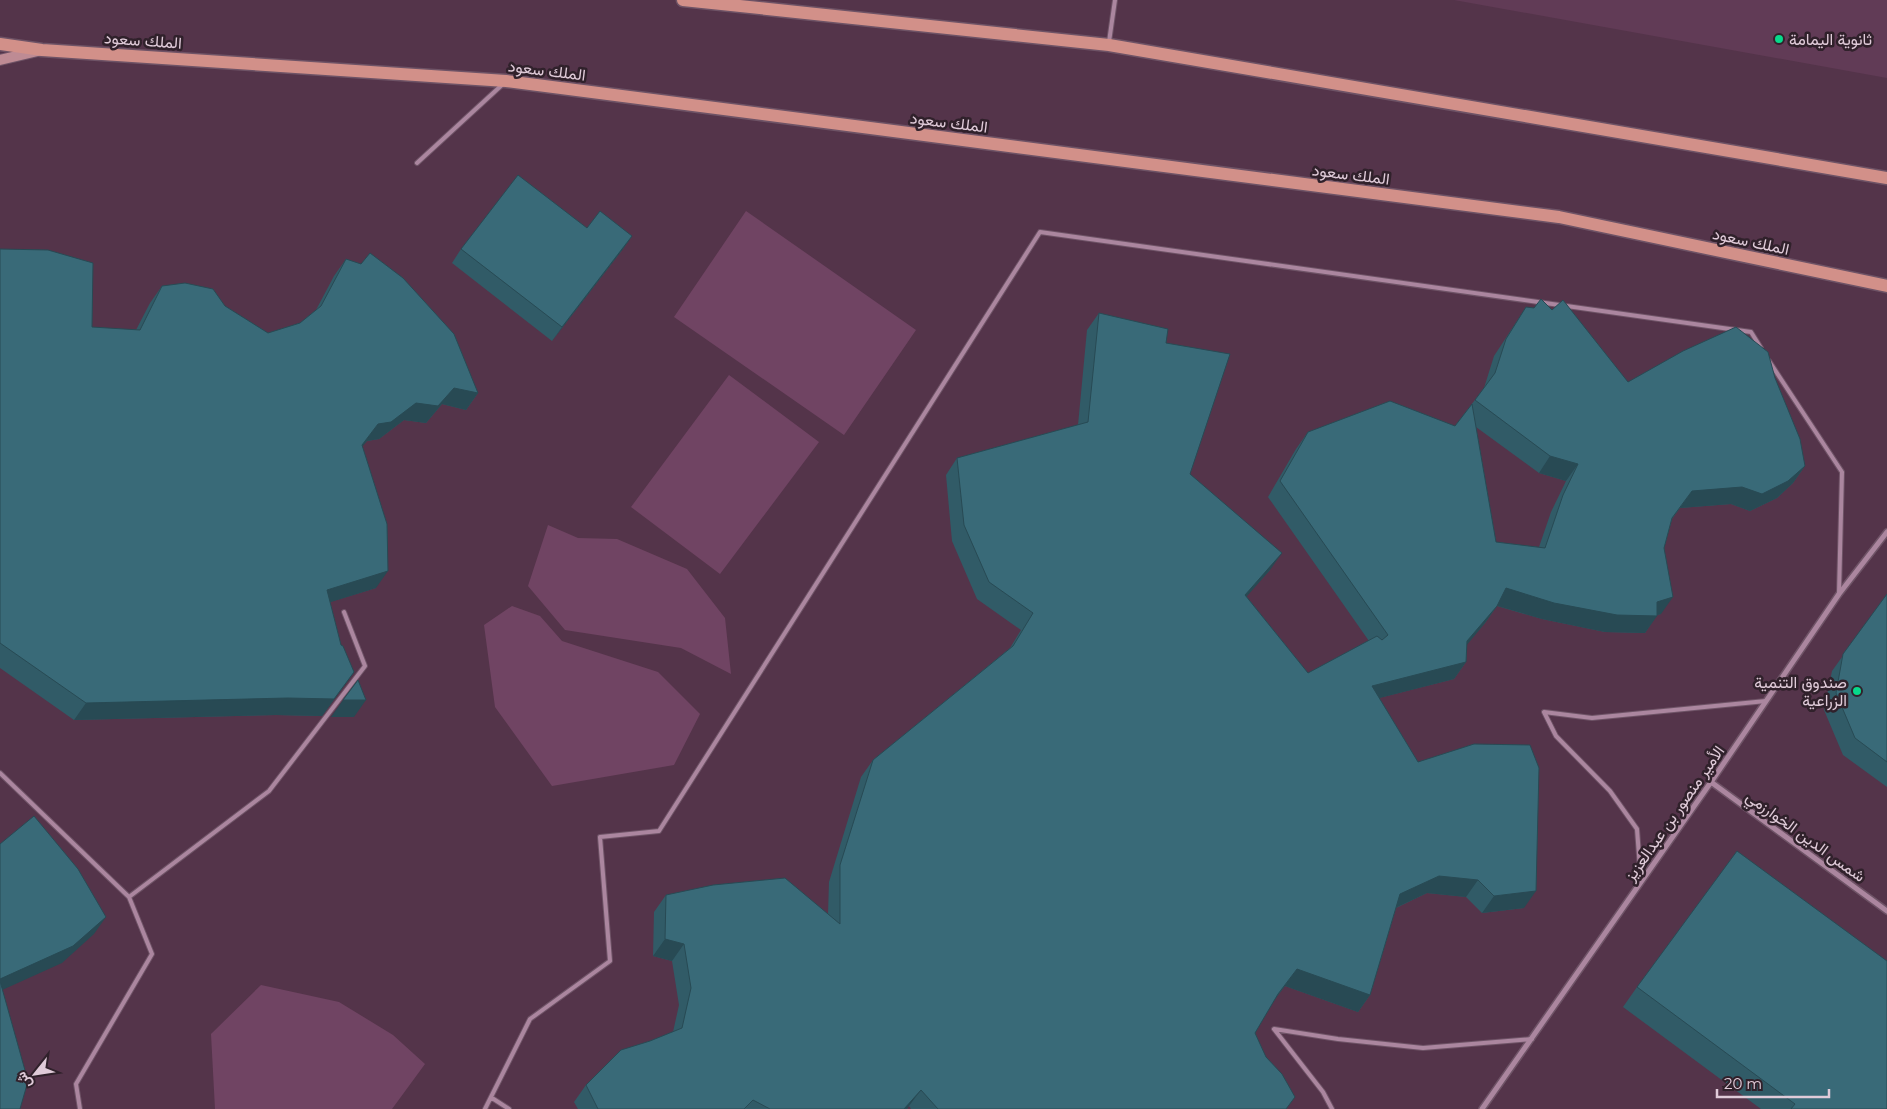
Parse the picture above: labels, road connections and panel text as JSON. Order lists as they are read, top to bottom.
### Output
{
  "streets": {
    "main road": ["الملك سعود"],
    "street": ["الأمير منصور بن عبدالعزيز", "شمس الدين الخوارزمي"]
  },
  "crossings": [
    ["الأمير منصور بن عبدالعزيز", "شمس الدين الخوارزمي"]
  ],
  "places": ["ثانوية اليمامة", "صندوق التنمية الزراعية"],
  "scale_bar": "20 m",
  "north": "bottom left"
}
